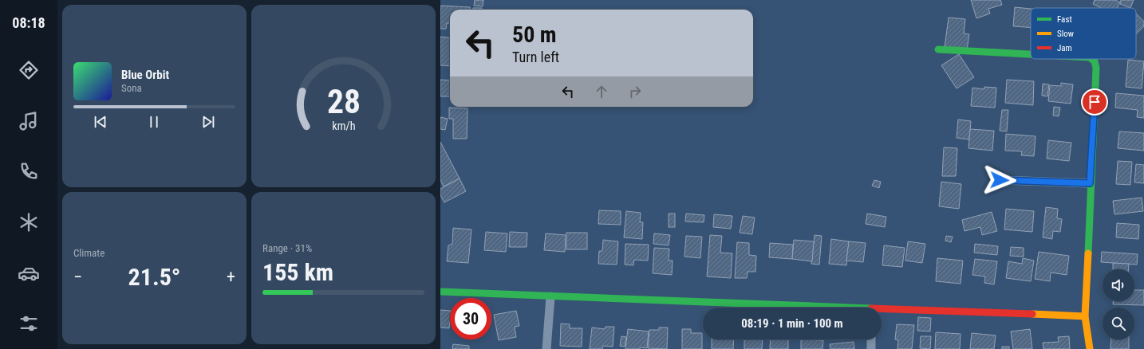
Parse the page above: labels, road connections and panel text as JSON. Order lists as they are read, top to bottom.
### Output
{
  "legend": ["Fast", "Slow", "Jam"],
  "page": {
    "tabs": "08:18",
    "turn": ["50 m", "Turn left"],
    "song": ["Blue Orbit", "Sona"],
    "tile": [
      "Climate",
      ["Range · 31%", "155 km"]
    ],
    "heat": ["−", "21.5°", "+"],
    "limit": "30",
    "trip": "08:19 · 1 min · 100 m",
    "gauge": ["28", "km/h"]
  }
}
